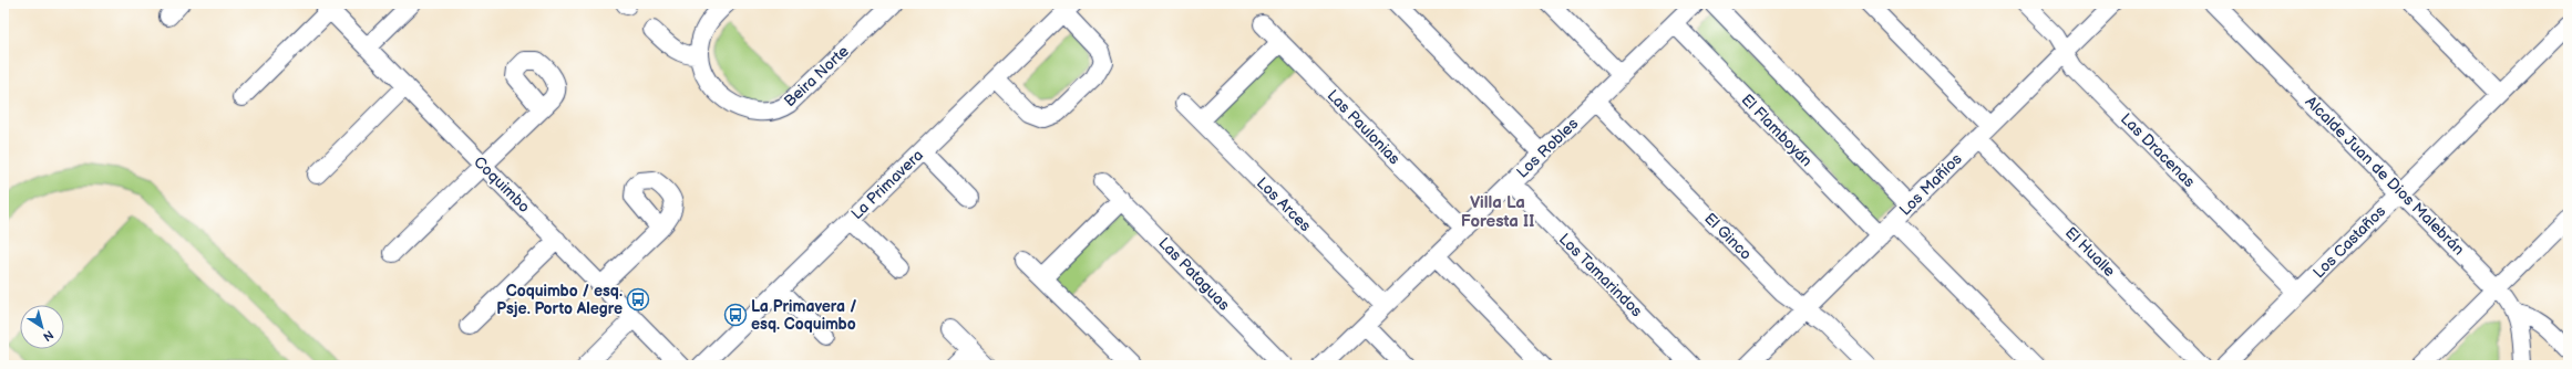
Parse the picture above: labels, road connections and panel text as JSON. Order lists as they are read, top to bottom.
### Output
{
  "streets": {
    "street": [
      "Beira Norte",
      "Las Paulonias",
      "El Flamboyán",
      "Los Robles",
      "Las Dracenas",
      "Alcalde Juan de Dios Malebrán",
      "Coquimbo",
      "La Primavera",
      "Los Mañíos",
      "Los Arces",
      "El Ginco",
      "Los Castaños",
      "El Hualle",
      "Las Pataguas",
      "Los Tamarindos"
    ]
  },
  "crossings": [
    ["Las Paulonias", "Los Robles"],
    ["El Flamboyán", "Los Robles"],
    ["El Flamboyán", "Los Mañíos"],
    ["Los Robles", "Los Arces"],
    ["Los Robles", "El Ginco"],
    ["Los Robles", "Los Tamarindos"],
    ["Las Dracenas", "Los Mañíos"],
    ["Las Dracenas", "Los Castaños"],
    ["Alcalde Juan de Dios Malebrán", "Los Castaños"],
    ["Los Mañíos", "El Ginco"],
    ["Los Mañíos", "El Hualle"]
  ],
  "districts": ["Villa La Foresta II"],
  "places": {
    "bus stop": ["Coquimbo / esq. Psje. Porto Alegre", "La Primavera / esq. Coquimbo"]
  },
  "north": "bottom right"
}
